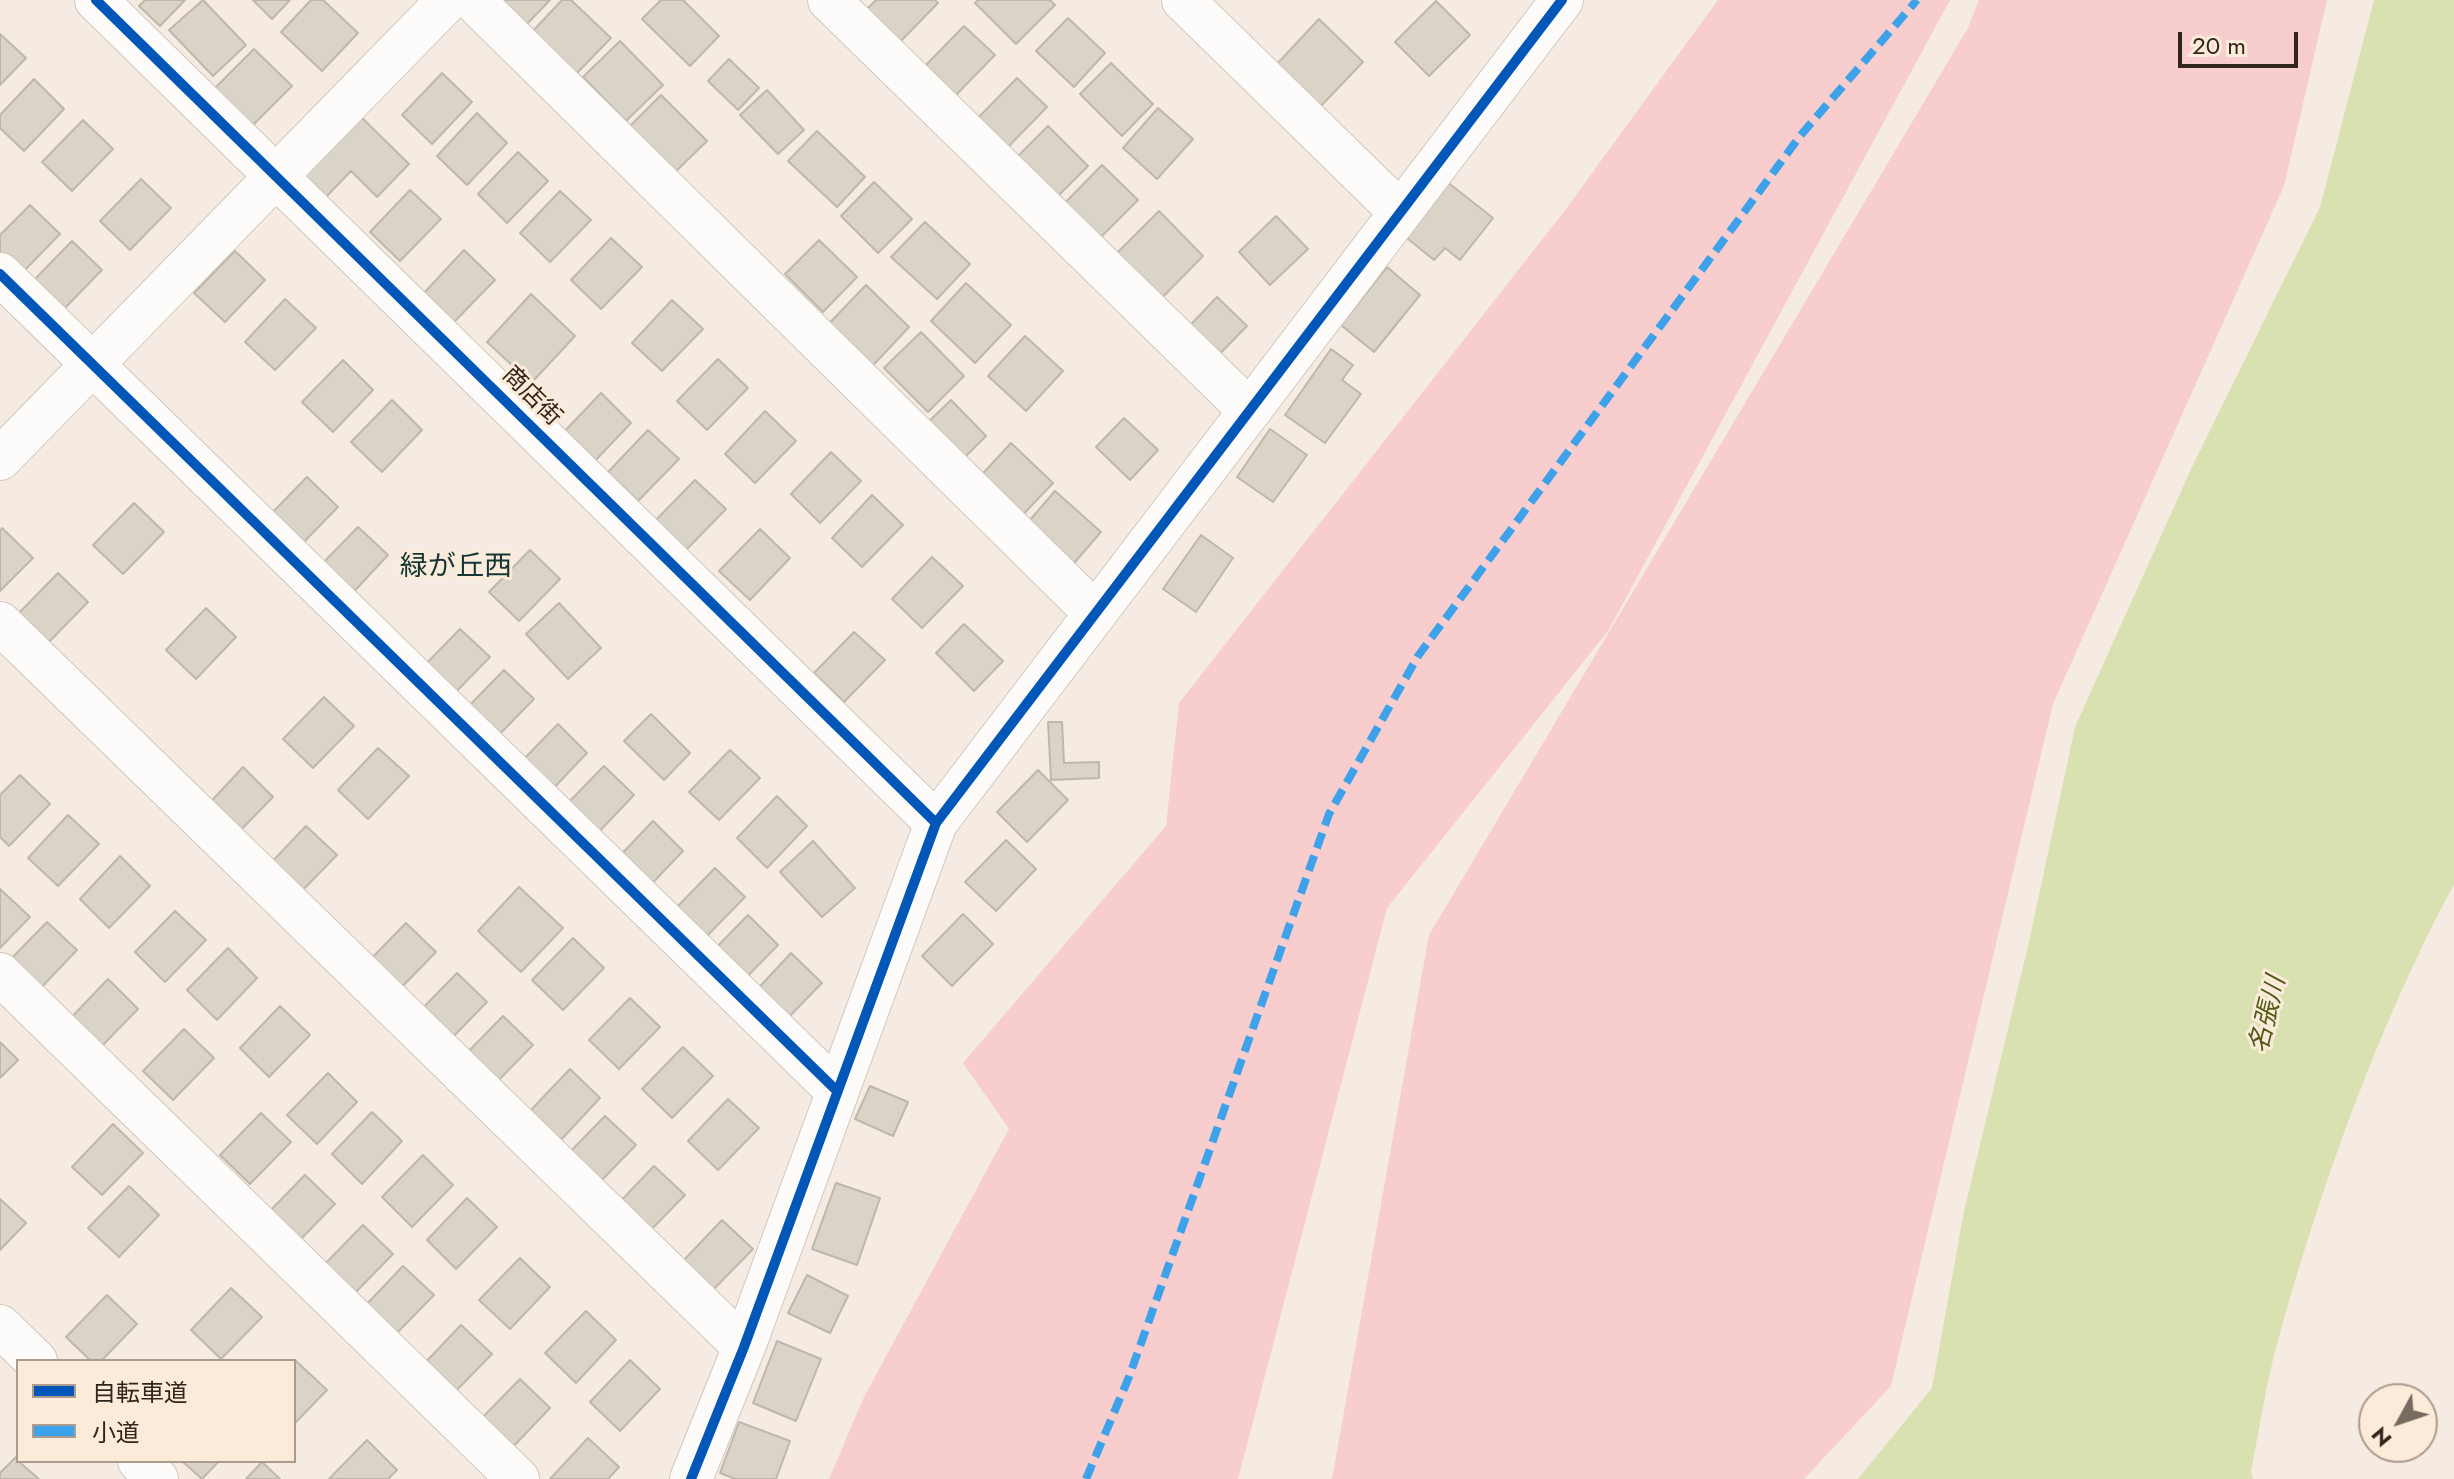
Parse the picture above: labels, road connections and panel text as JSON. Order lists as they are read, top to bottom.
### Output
{
  "streets": {
    "street": ["商店街"]
  },
  "districts": ["緑が丘西"],
  "water": ["名張川"],
  "legend": ["自転車道", "小道"],
  "scale_bar": "20 m",
  "north": "bottom left"
}
